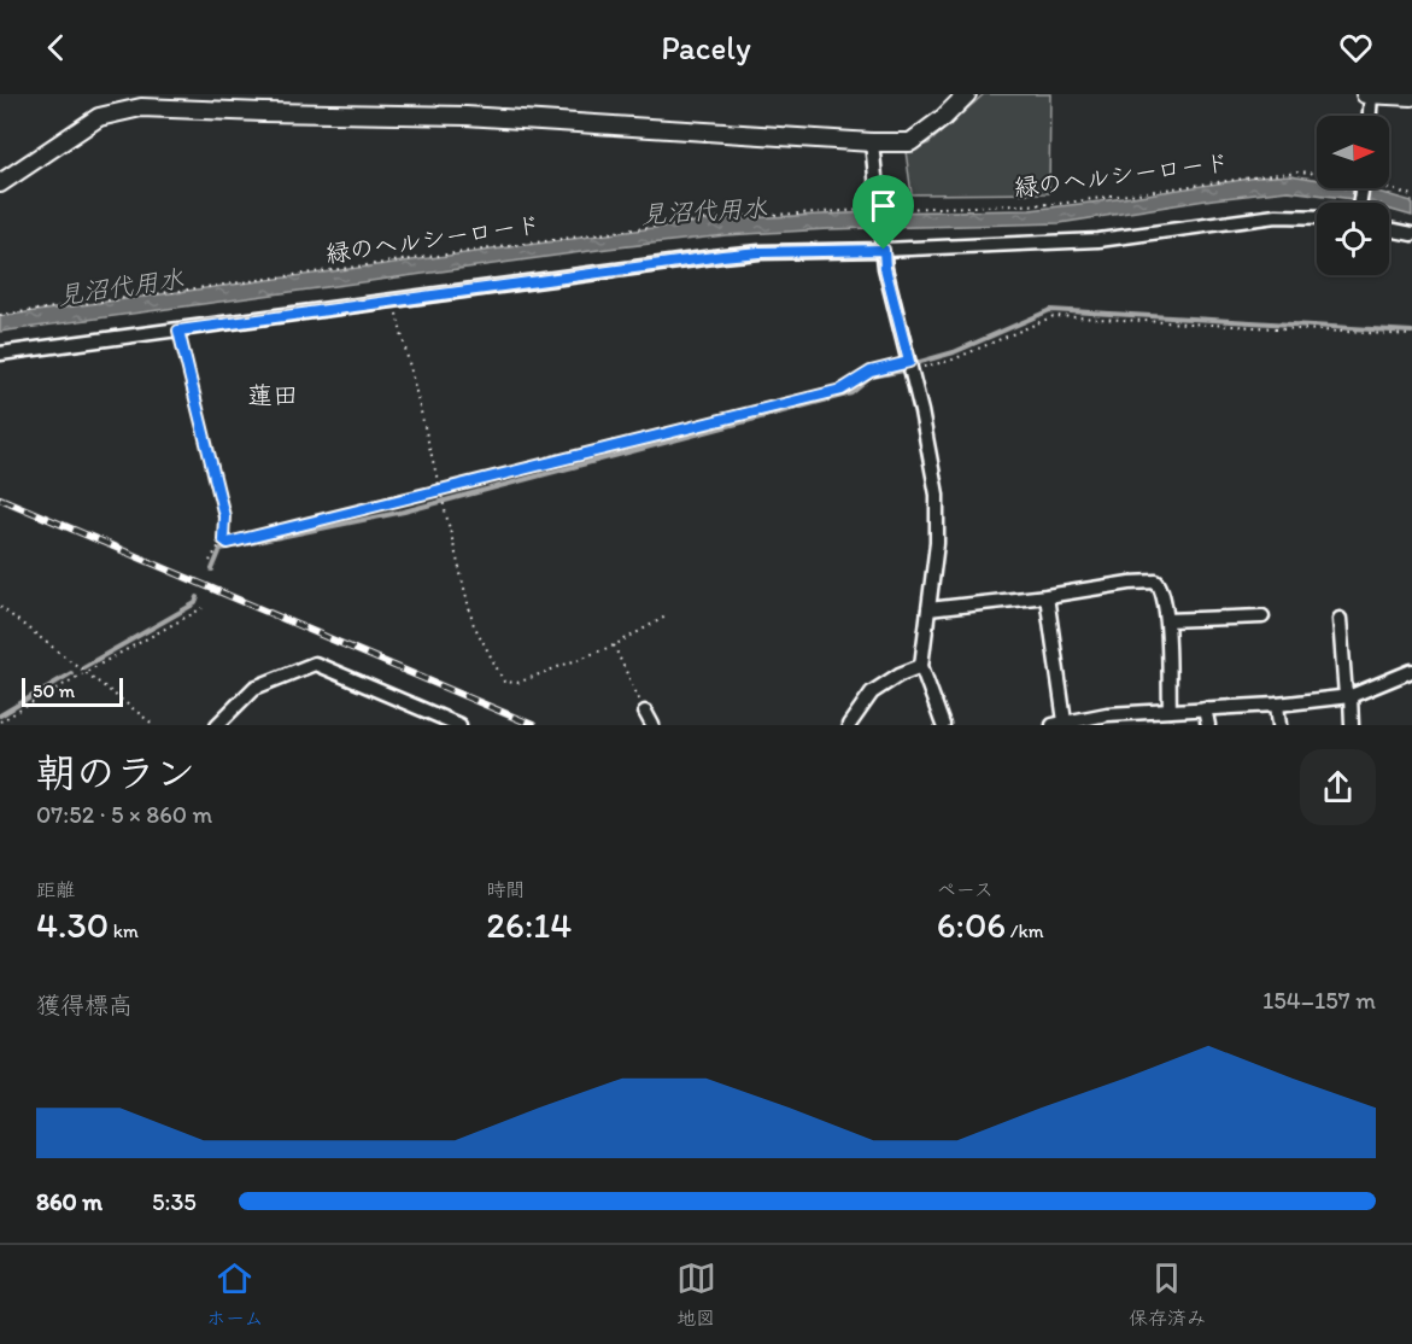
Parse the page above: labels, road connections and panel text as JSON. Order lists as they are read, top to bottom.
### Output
{
  "streets": {
    "path": ["緑のヘルシーロード"]
  },
  "districts": ["蓮田"],
  "water": ["見沼代用水"],
  "scale_bar": "50 m",
  "north": "right",
  "page": {
    "header": "Pacely",
    "scale": "50 m",
    "heading": ["朝のラン", "07:52 · 5 × 860 m"],
    "stats": [
      ["距離", "4.30 km"],
      ["時間", "26:14"],
      ["ペース", "6:06 /km"]
    ],
    "chart": ["獲得標高", "154–157 m"],
    "list": [
      {
        "name": "860 m",
        "note": "5:35"
      }
    ],
    "tabs": ["ホーム", "地図", "保存済み"]
  }
}
